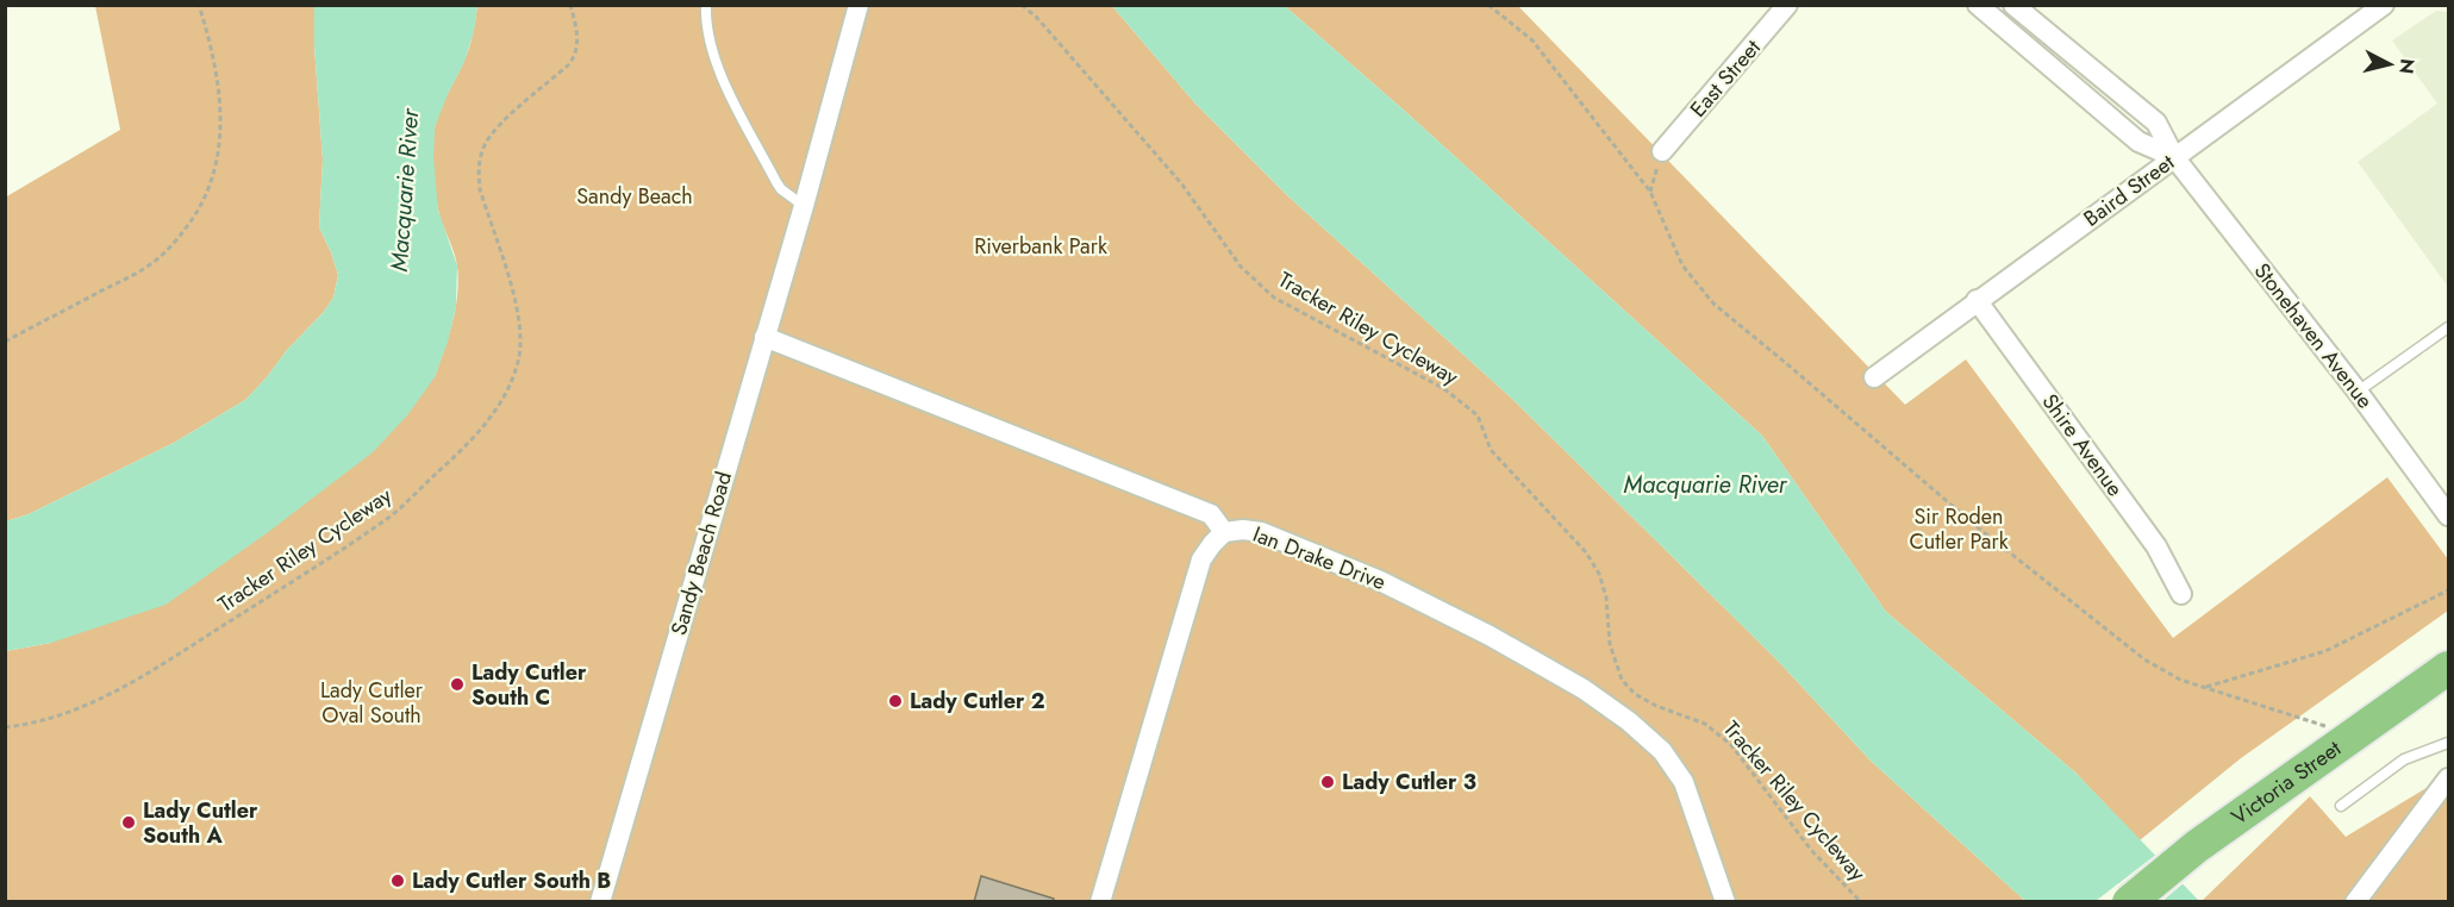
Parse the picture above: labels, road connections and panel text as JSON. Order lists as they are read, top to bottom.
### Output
{
  "streets": {
    "highway": ["Victoria Street"],
    "street": [
      "East Street",
      "Baird Street",
      "Stonehaven Avenue",
      "Shire Avenue",
      "Sandy Beach Road",
      "Ian Drake Drive"
    ],
    "path": ["Tracker Riley Cycleway"]
  },
  "crossings": [
    ["Baird Street", "Stonehaven Avenue"],
    ["Baird Street", "Shire Avenue"],
    ["Sandy Beach Road", "Ian Drake Drive"]
  ],
  "water": ["Macquarie River"],
  "parks": [
    "Sandy Beach",
    "Riverbank Park",
    "Sir Roden Cutler Park",
    "Lady Cutler Oval South"
  ],
  "places": [
    "Lady Cutler South C",
    "Lady Cutler 2",
    "Lady Cutler 3",
    "Lady Cutler South A",
    "Lady Cutler South B"
  ],
  "north": "right"
}
